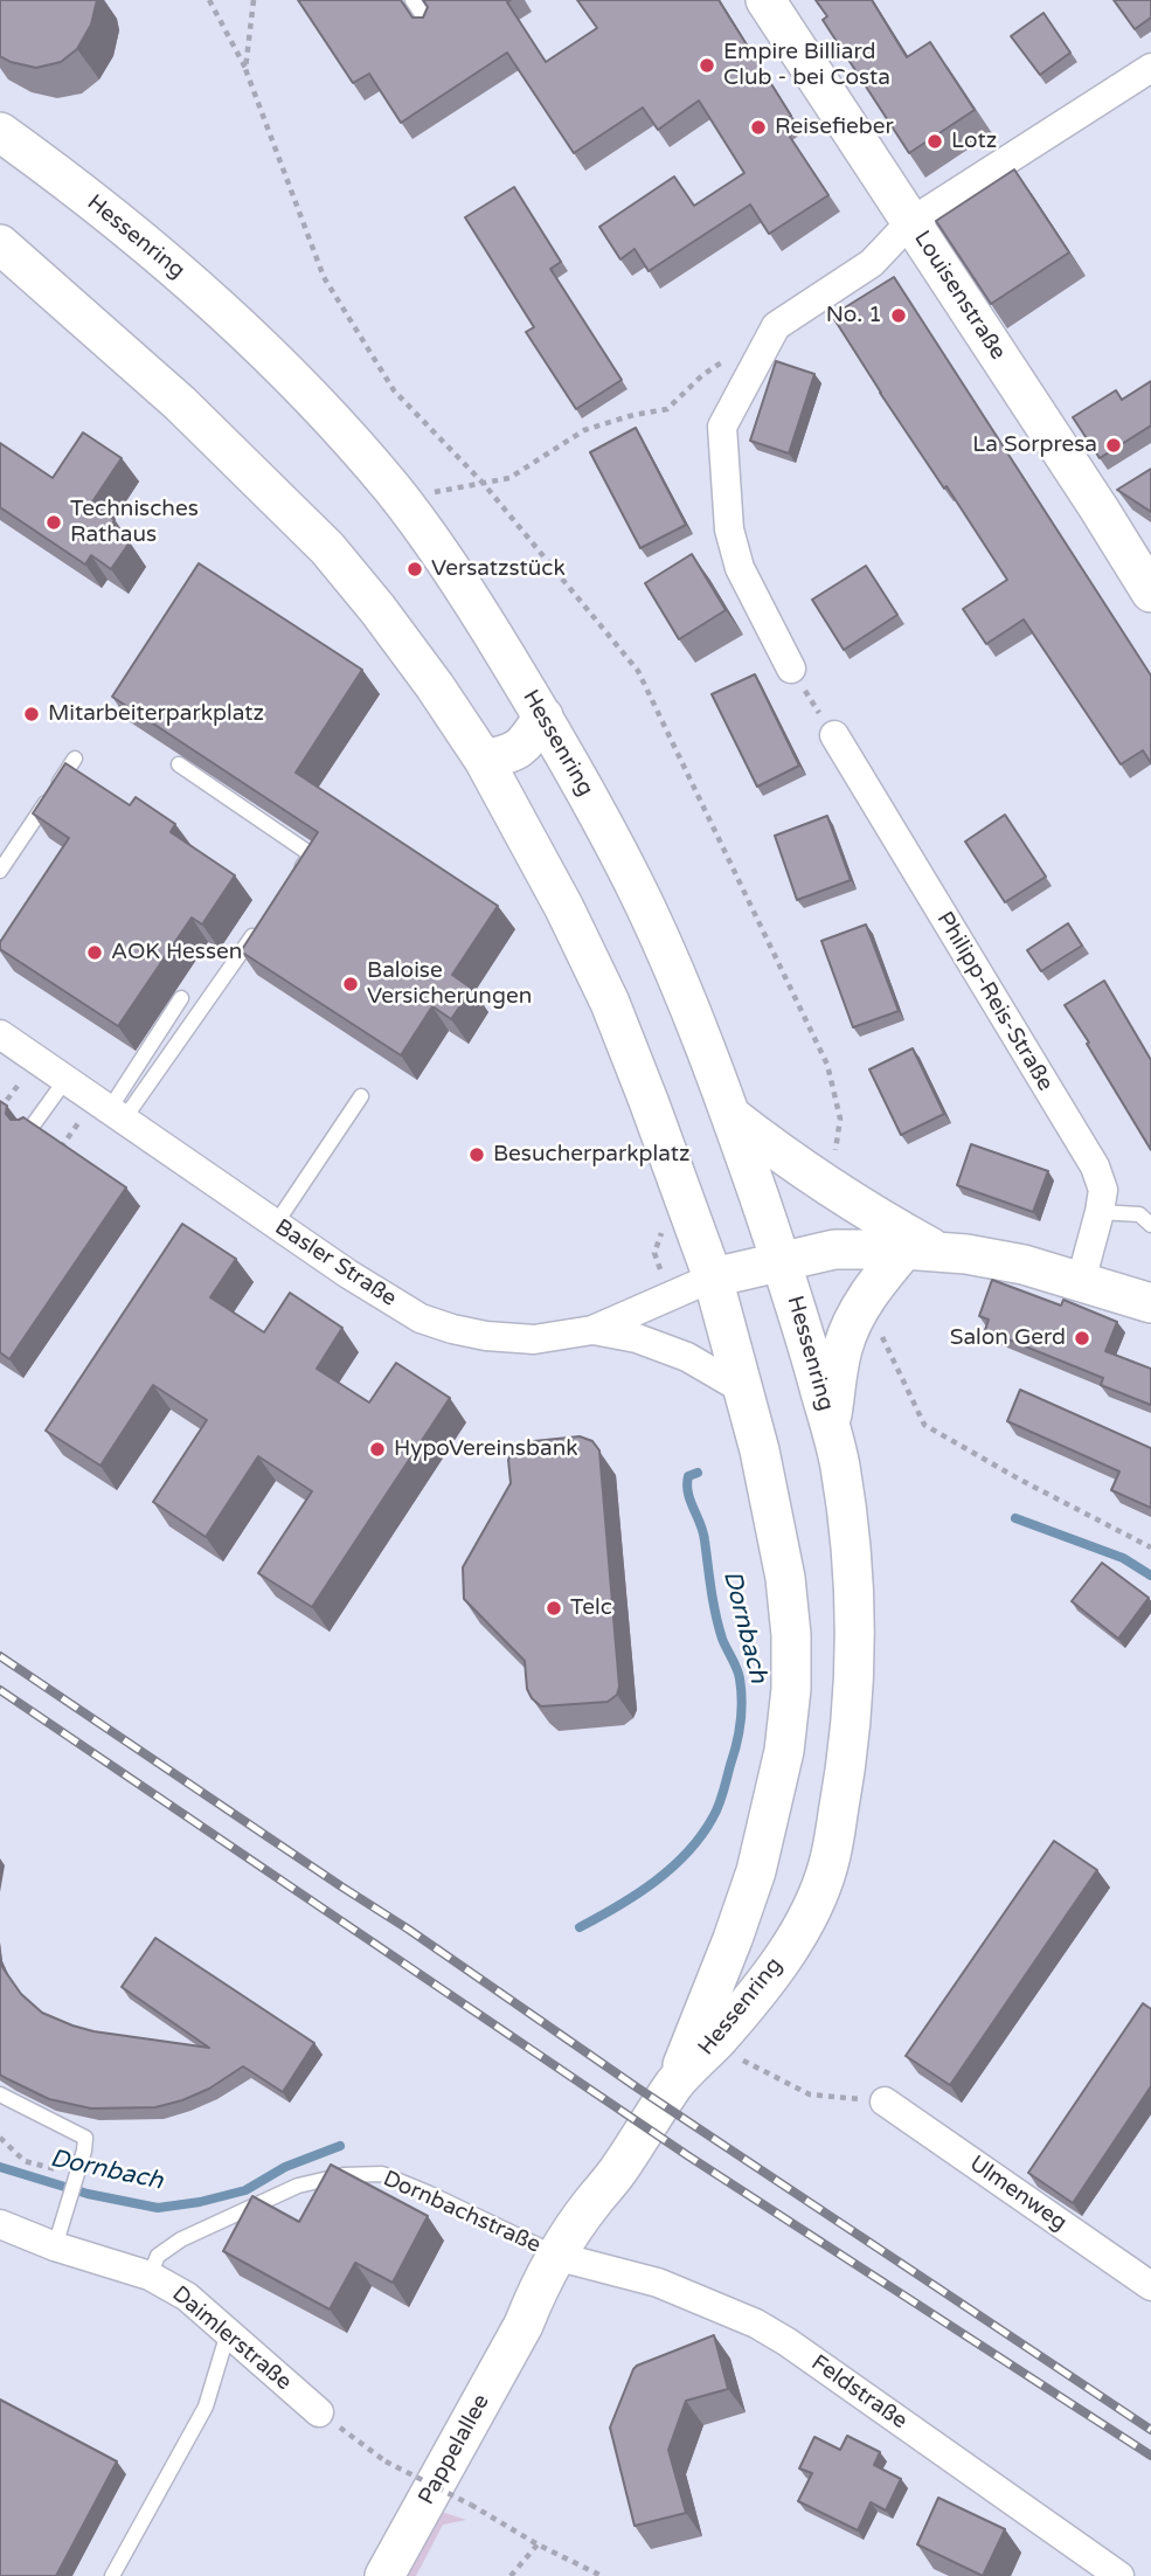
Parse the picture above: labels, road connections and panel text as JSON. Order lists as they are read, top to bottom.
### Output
{
  "streets": {
    "street": [
      "Hessenring",
      "Louisenstraße",
      "Philipp-Reis-Straße",
      "Basler Straße",
      "Ulmenweg",
      "Daimlerstraße",
      "Feldstraße",
      "Pappelallee"
    ],
    "lane": ["Dornbachstraße"]
  },
  "crossings": [
    ["Hessenring", "Basler Straße"],
    ["Hessenring", "Pappelallee"],
    ["Dornbachstraße", "Daimlerstraße"],
    ["Dornbachstraße", "Feldstraße"],
    ["Dornbachstraße", "Pappelallee"],
    ["Feldstraße", "Pappelallee"]
  ],
  "water": ["Dornbach"],
  "places": [
    "Empire Billiard Club - bei Costa",
    "Reisefieber",
    "Lotz",
    "No. 1",
    "La Sorpresa",
    "Technisches Rathaus",
    "Versatzstück",
    "Mitarbeiterparkplatz",
    "AOK Hessen",
    "Baloise Versicherungen",
    "Besucherparkplatz",
    "Salon Gerd",
    "HypoVereinsbank",
    "Telc"
  ]
}
